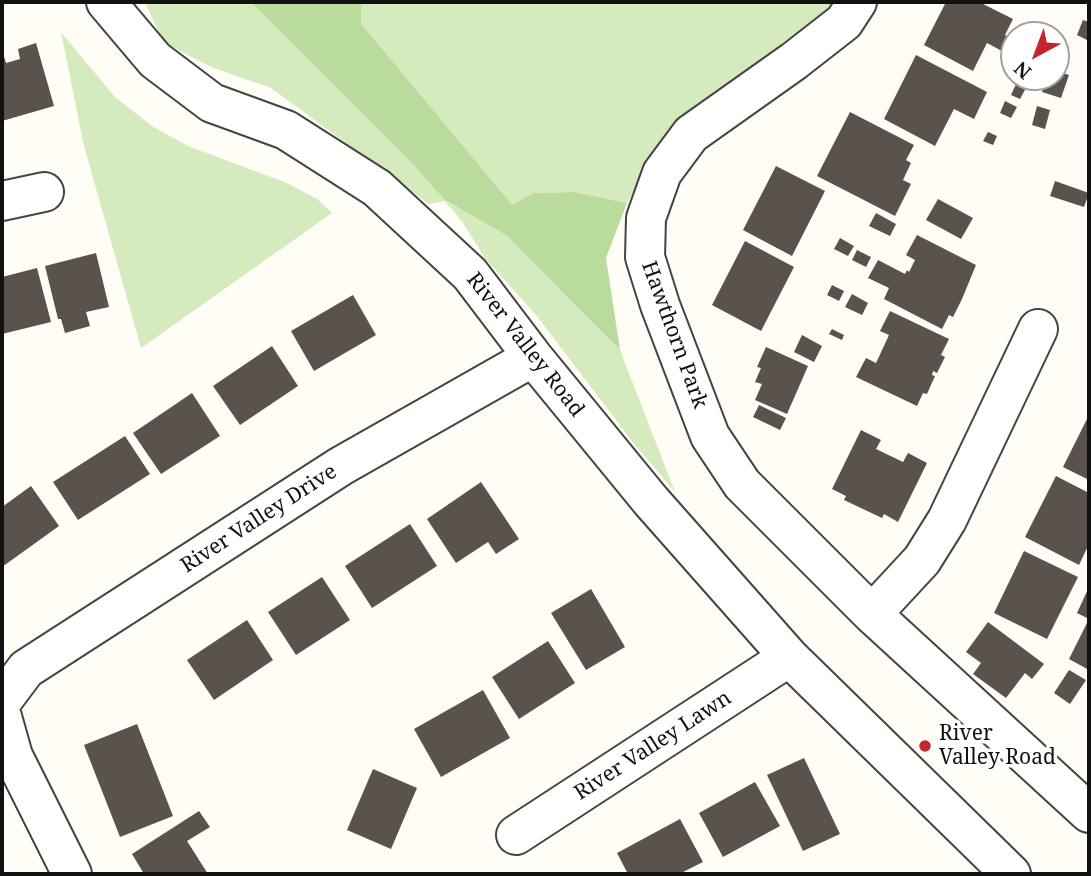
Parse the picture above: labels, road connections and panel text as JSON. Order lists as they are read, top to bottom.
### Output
{
  "streets": {
    "street": [
      "Hawthorn Park",
      "River Valley Road",
      "River Valley Drive",
      "River Valley Lawn"
    ]
  },
  "crossings": [
    ["River Valley Road", "River Valley Drive"],
    ["River Valley Road", "River Valley Lawn"]
  ],
  "places": ["River Valley Road"],
  "north": "bottom left"
}
